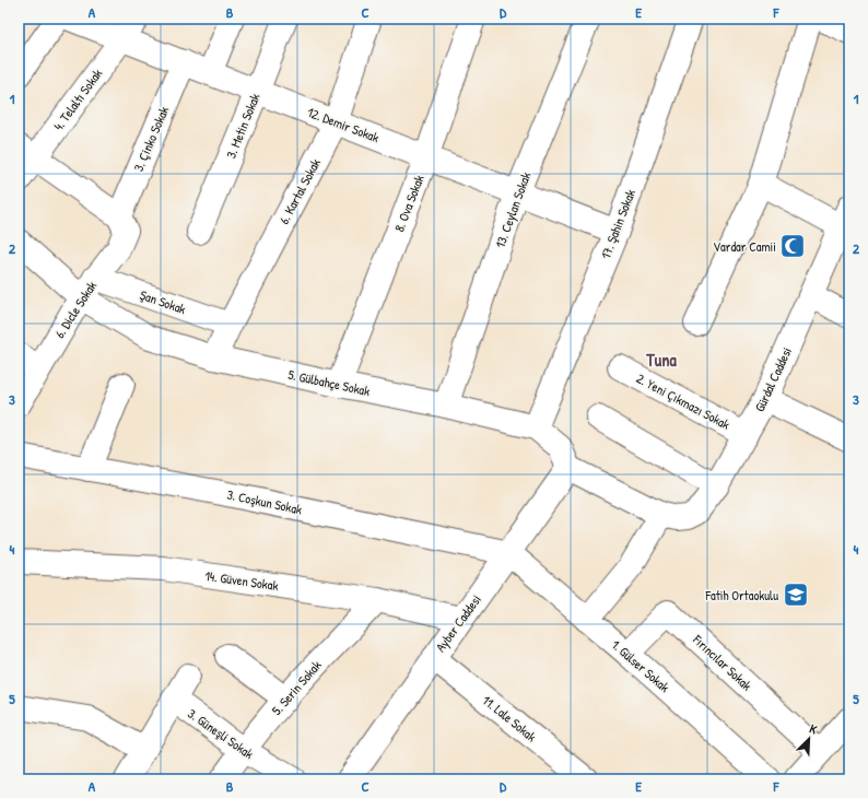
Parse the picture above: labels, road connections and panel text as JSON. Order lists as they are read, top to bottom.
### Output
{
  "streets": {
    "street": [
      "4. Telaltı Sokak",
      "12. Demir Sokak",
      "3. Metin Sokak",
      "3. Çinko Sokak",
      "6. Kartal Sokak",
      "8. Ova Sokak",
      "13. Ceylan Sokak",
      "17. Şahin Sokak",
      "Şan Sokak",
      "6. Dicle Sokak",
      "Gürdal Caddesi",
      "5. Gülbahçe Sokak",
      "2. Yeni Çıkmazı Sokak",
      "3. Coşkun Sokak",
      "14. Güven Sokak",
      "Ayber Caddesi",
      "Fırıncılar Sokak",
      "1. Gülser Sokak",
      "5. Serin Sokak",
      "11. Lale Sokak",
      "3. Güneşli Sokak"
    ]
  },
  "crossings": [
    ["4. Telaltı Sokak", "12. Demir Sokak"],
    ["12. Demir Sokak", "3. Metin Sokak"],
    ["12. Demir Sokak", "3. Çinko Sokak"],
    ["12. Demir Sokak", "6. Kartal Sokak"],
    ["12. Demir Sokak", "8. Ova Sokak"],
    ["12. Demir Sokak", "13. Ceylan Sokak"],
    ["12. Demir Sokak", "17. Şahin Sokak"],
    ["3. Çinko Sokak", "6. Dicle Sokak"],
    ["6. Kartal Sokak", "Şan Sokak"],
    ["6. Kartal Sokak", "5. Gülbahçe Sokak"],
    ["8. Ova Sokak", "5. Gülbahçe Sokak"],
    ["13. Ceylan Sokak", "5. Gülbahçe Sokak"],
    ["17. Şahin Sokak", "5. Gülbahçe Sokak"],
    ["Şan Sokak", "6. Dicle Sokak"],
    ["6. Dicle Sokak", "5. Gülbahçe Sokak"],
    ["Gürdal Caddesi", "5. Gülbahçe Sokak"],
    ["Gürdal Caddesi", "2. Yeni Çıkmazı Sokak"],
    ["Gürdal Caddesi", "Ayber Caddesi"],
    ["5. Gülbahçe Sokak", "Ayber Caddesi"],
    ["3. Coşkun Sokak", "Ayber Caddesi"],
    ["3. Coşkun Sokak", "1. Gülser Sokak"],
    ["14. Güven Sokak", "Ayber Caddesi"],
    ["14. Güven Sokak", "5. Serin Sokak"],
    ["Ayber Caddesi", "1. Gülser Sokak"],
    ["Ayber Caddesi", "11. Lale Sokak"],
    ["Fırıncılar Sokak", "1. Gülser Sokak"],
    ["5. Serin Sokak", "3. Güneşli Sokak"]
  ],
  "districts": ["Tuna"],
  "places": {
    "mosque": ["Vardar Camii"],
    "school or university": ["Fatih Ortaokulu"]
  },
  "north": "top right",
  "grid": {
    "columns": [
      "A",
      "B",
      "C",
      "D",
      "E",
      "F"
    ],
    "rows": [
      "1",
      "2",
      "3",
      "4",
      "5"
    ]
  }
}
